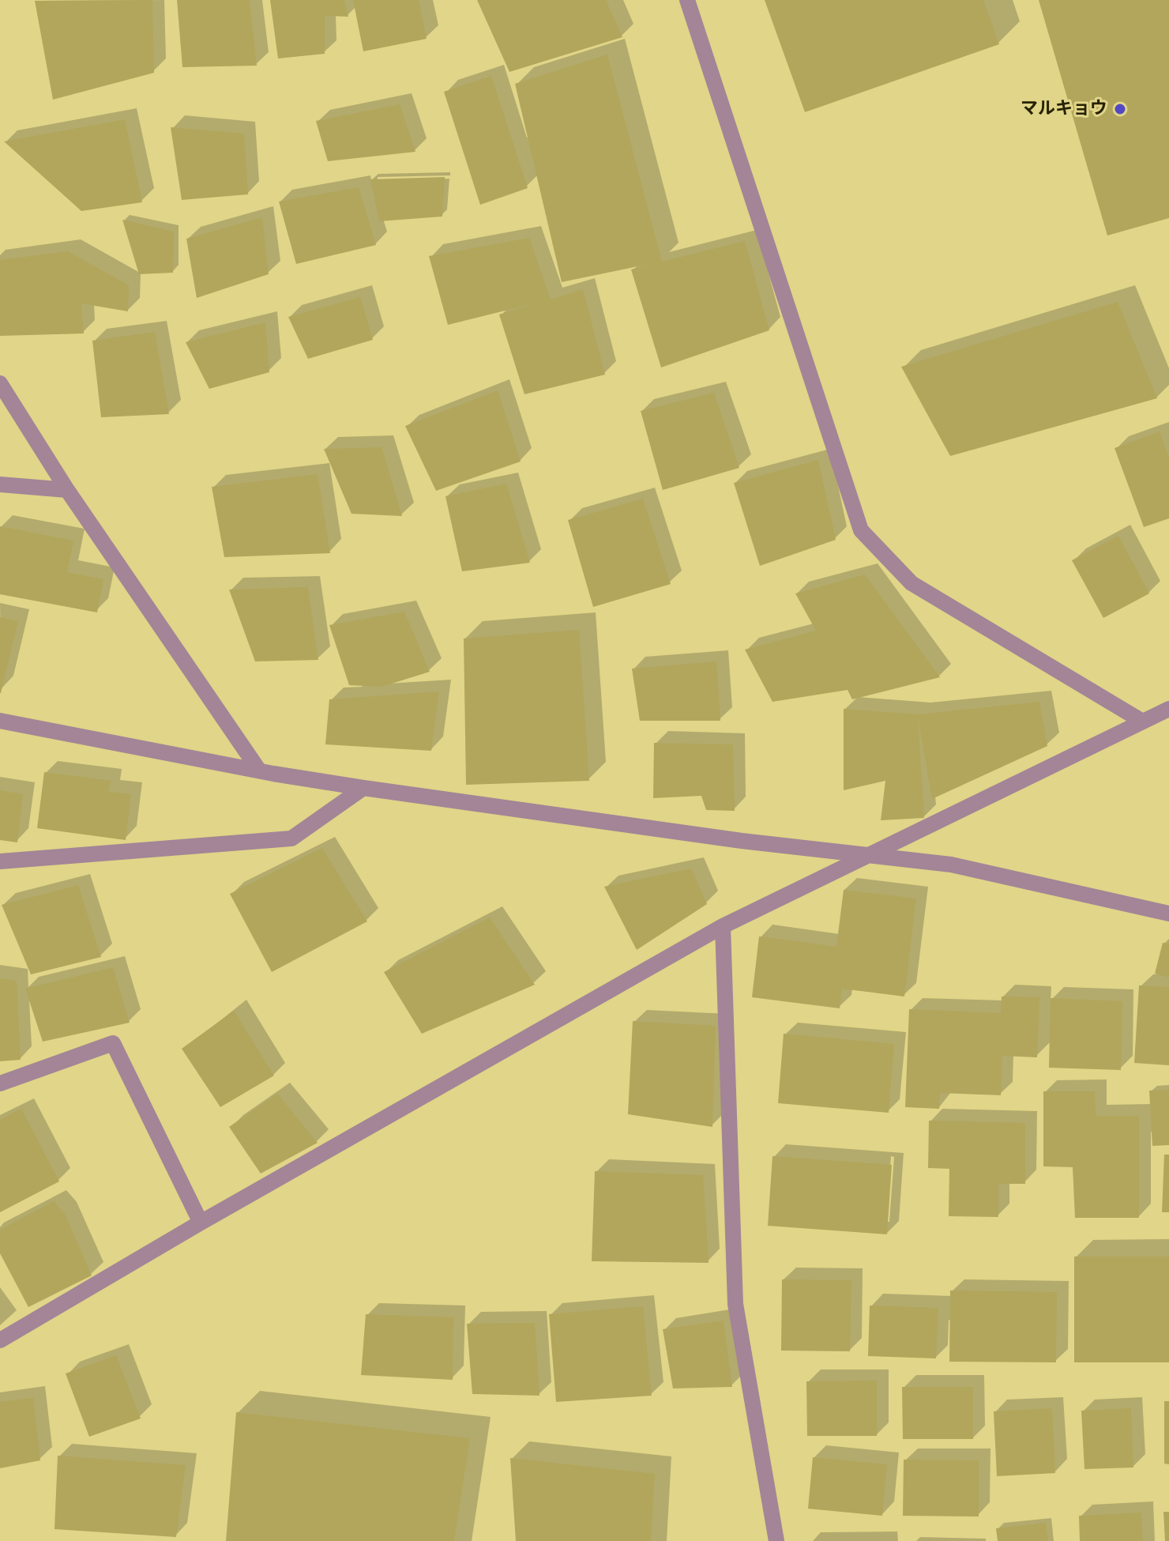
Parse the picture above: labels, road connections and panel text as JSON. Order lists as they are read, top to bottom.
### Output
{
  "places": ["マルキョウ"]
}
